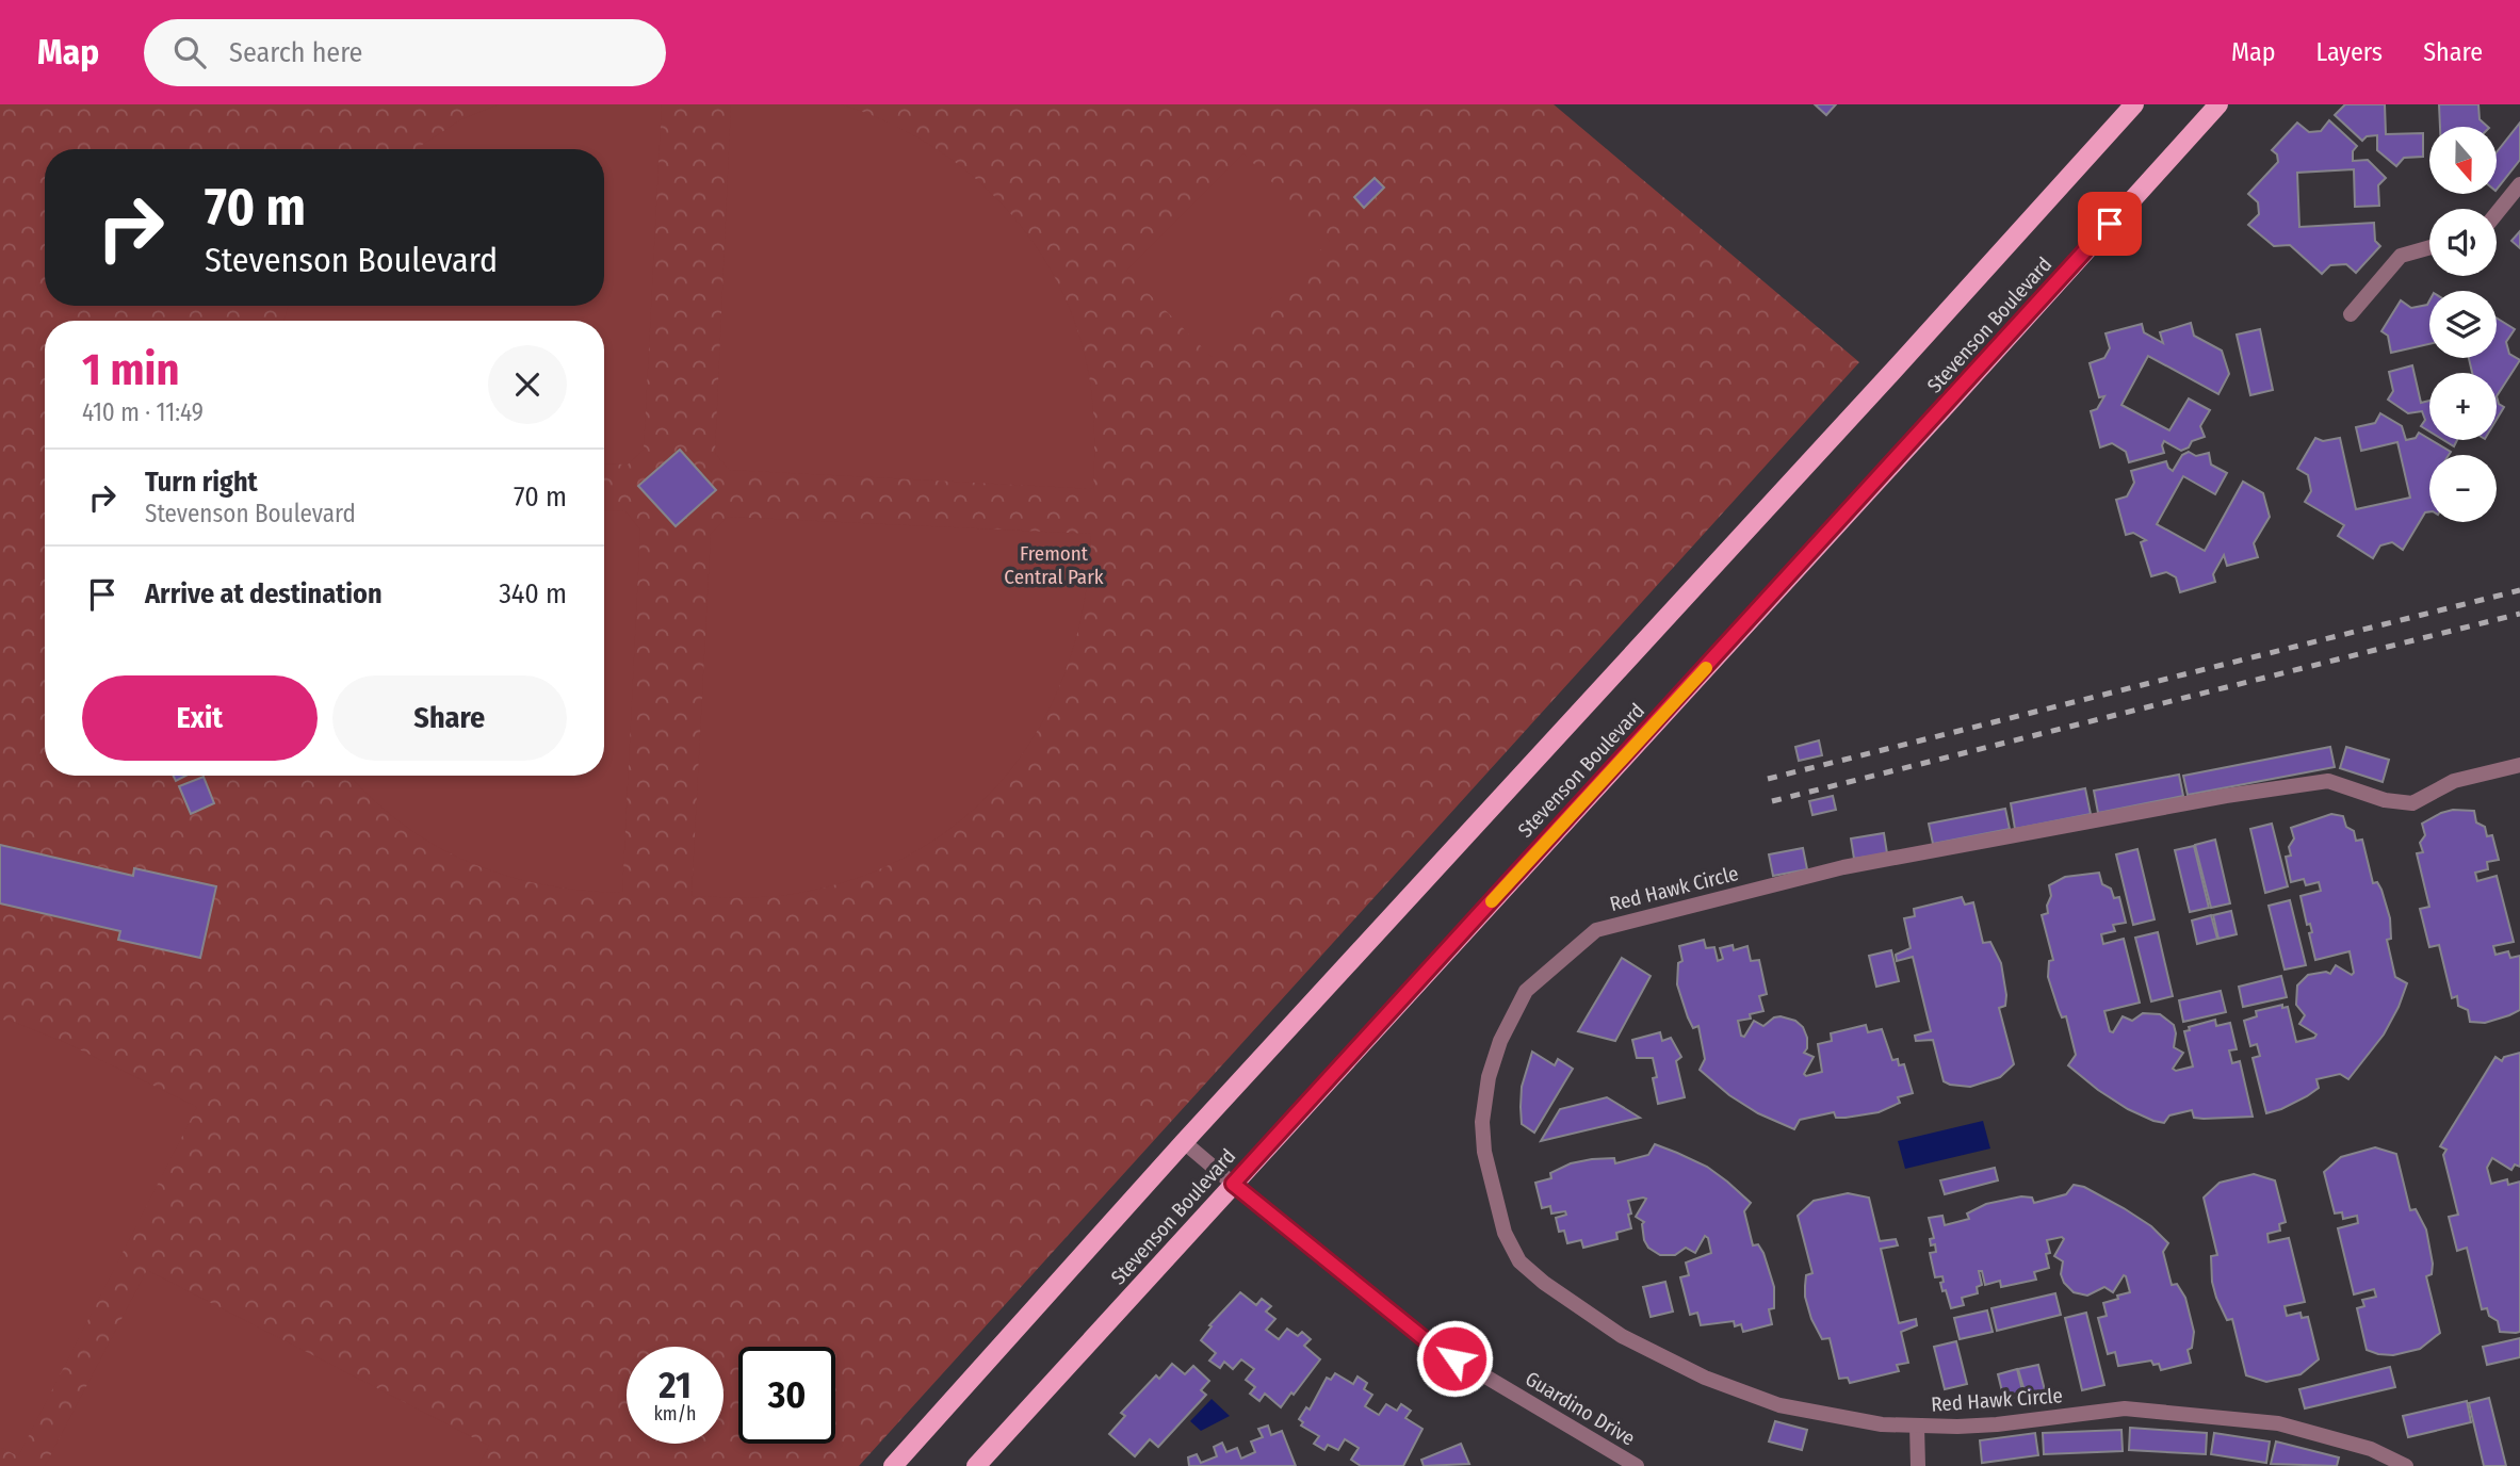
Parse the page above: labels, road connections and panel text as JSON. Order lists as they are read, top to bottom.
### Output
{
  "streets": {
    "main road": ["Stevenson Boulevard"],
    "street": ["Red Hawk Circle", "Guardino Drive"]
  },
  "crossings": [
    ["Stevenson Boulevard", "Guardino Drive"]
  ],
  "parks": ["Fremont Central Park"],
  "north": "bottom",
  "page": {
    "header": "Map",
    "search": "Search here",
    "nav": ["Map", "Layers", "Share"],
    "map_buttons": ["+", "−"],
    "turn": ["70 m", "Stevenson Boulevard"],
    "heading": ["1 min", "410 m · 11:49"],
    "list": [
      {
        "name": "Turn right",
        "note": "Stevenson Boulevard",
        "value": "70 m"
      },
      {
        "name": "Arrive at destination",
        "value": "340 m"
      }
    ],
    "buttons": ["Exit", "Share"],
    "speed": "21 km/h",
    "limit": "30"
  }
}
